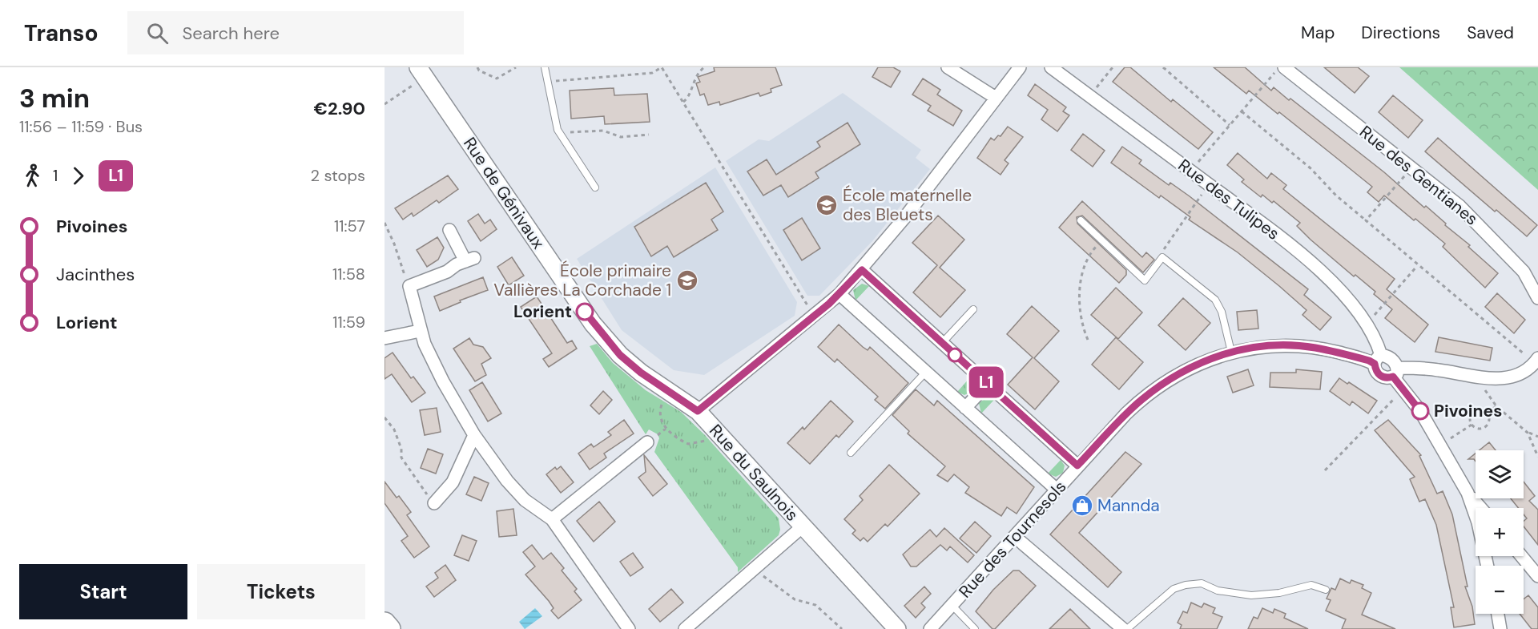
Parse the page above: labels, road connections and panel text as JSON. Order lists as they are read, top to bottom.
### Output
{
  "streets": {
    "street": [
      "Rue des Gentianes",
      "Rue de Génivaux",
      "Rue des Tulipes",
      "Rue du Saulnois",
      "Rue des Tournesols"
    ]
  },
  "crossings": [
    ["Rue de Génivaux", "Rue du Saulnois"],
    ["Rue des Tulipes", "Rue des Tournesols"]
  ],
  "places": {
    "school or university": ["École maternelle des Bleuets", "École primaire Vallières La Corchade 1"],
    "other": ["Lorient", "Pivoines"],
    "shop": ["Mannda"]
  },
  "lines": ["bus line L1"],
  "page": {
    "header": "Transo",
    "search": "Search here",
    "nav": ["Map", "Directions", "Saved"],
    "heading": ["3 min", "11:56 – 11:59 · Bus", "€2.90"],
    "on_map": "L1",
    "legs": ["1", "L1", "2 stops"],
    "list": [
      {
        "name": "Pivoines",
        "value": "11:57"
      },
      {
        "name": "Jacinthes",
        "value": "11:58"
      },
      {
        "name": "Lorient",
        "value": "11:59"
      }
    ],
    "map_buttons": ["+", "−"],
    "buttons": ["Start", "Tickets"]
  }
}
